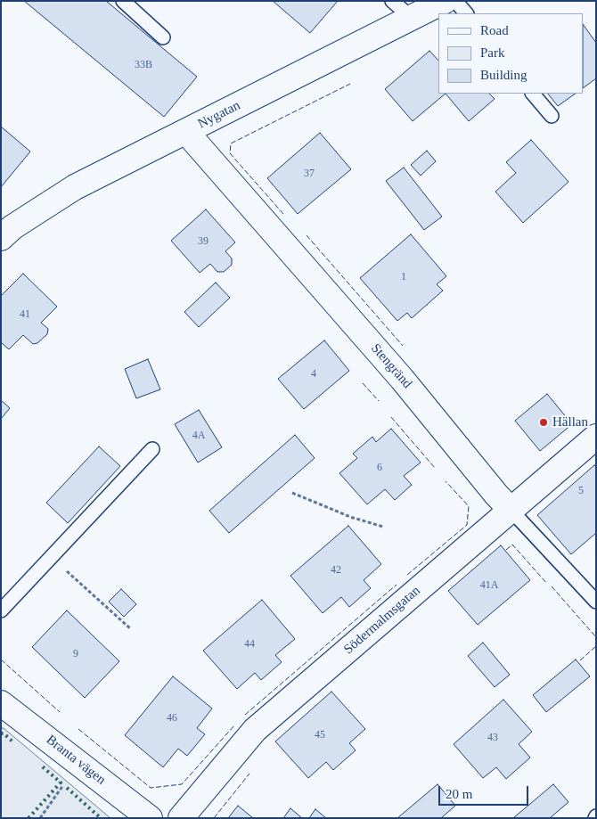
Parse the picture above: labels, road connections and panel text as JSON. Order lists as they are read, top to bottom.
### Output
{
  "streets": {
    "street": [
      "Nygatan",
      "Stengränd",
      "Södermalmsgatan",
      "Branta vägen"
    ]
  },
  "crossings": [
    ["Nygatan", "Stengränd"],
    ["Stengränd", "Södermalmsgatan"]
  ],
  "places": ["Hällan"],
  "house_numbers": [
    "33B",
    "37",
    "39",
    "1",
    "41",
    "4",
    "4A",
    "6",
    "5",
    "42",
    "41A",
    "44",
    "9",
    "46",
    "45",
    "43"
  ],
  "legend": ["Road", "Park", "Building"],
  "scale_bar": "20 m"
}
